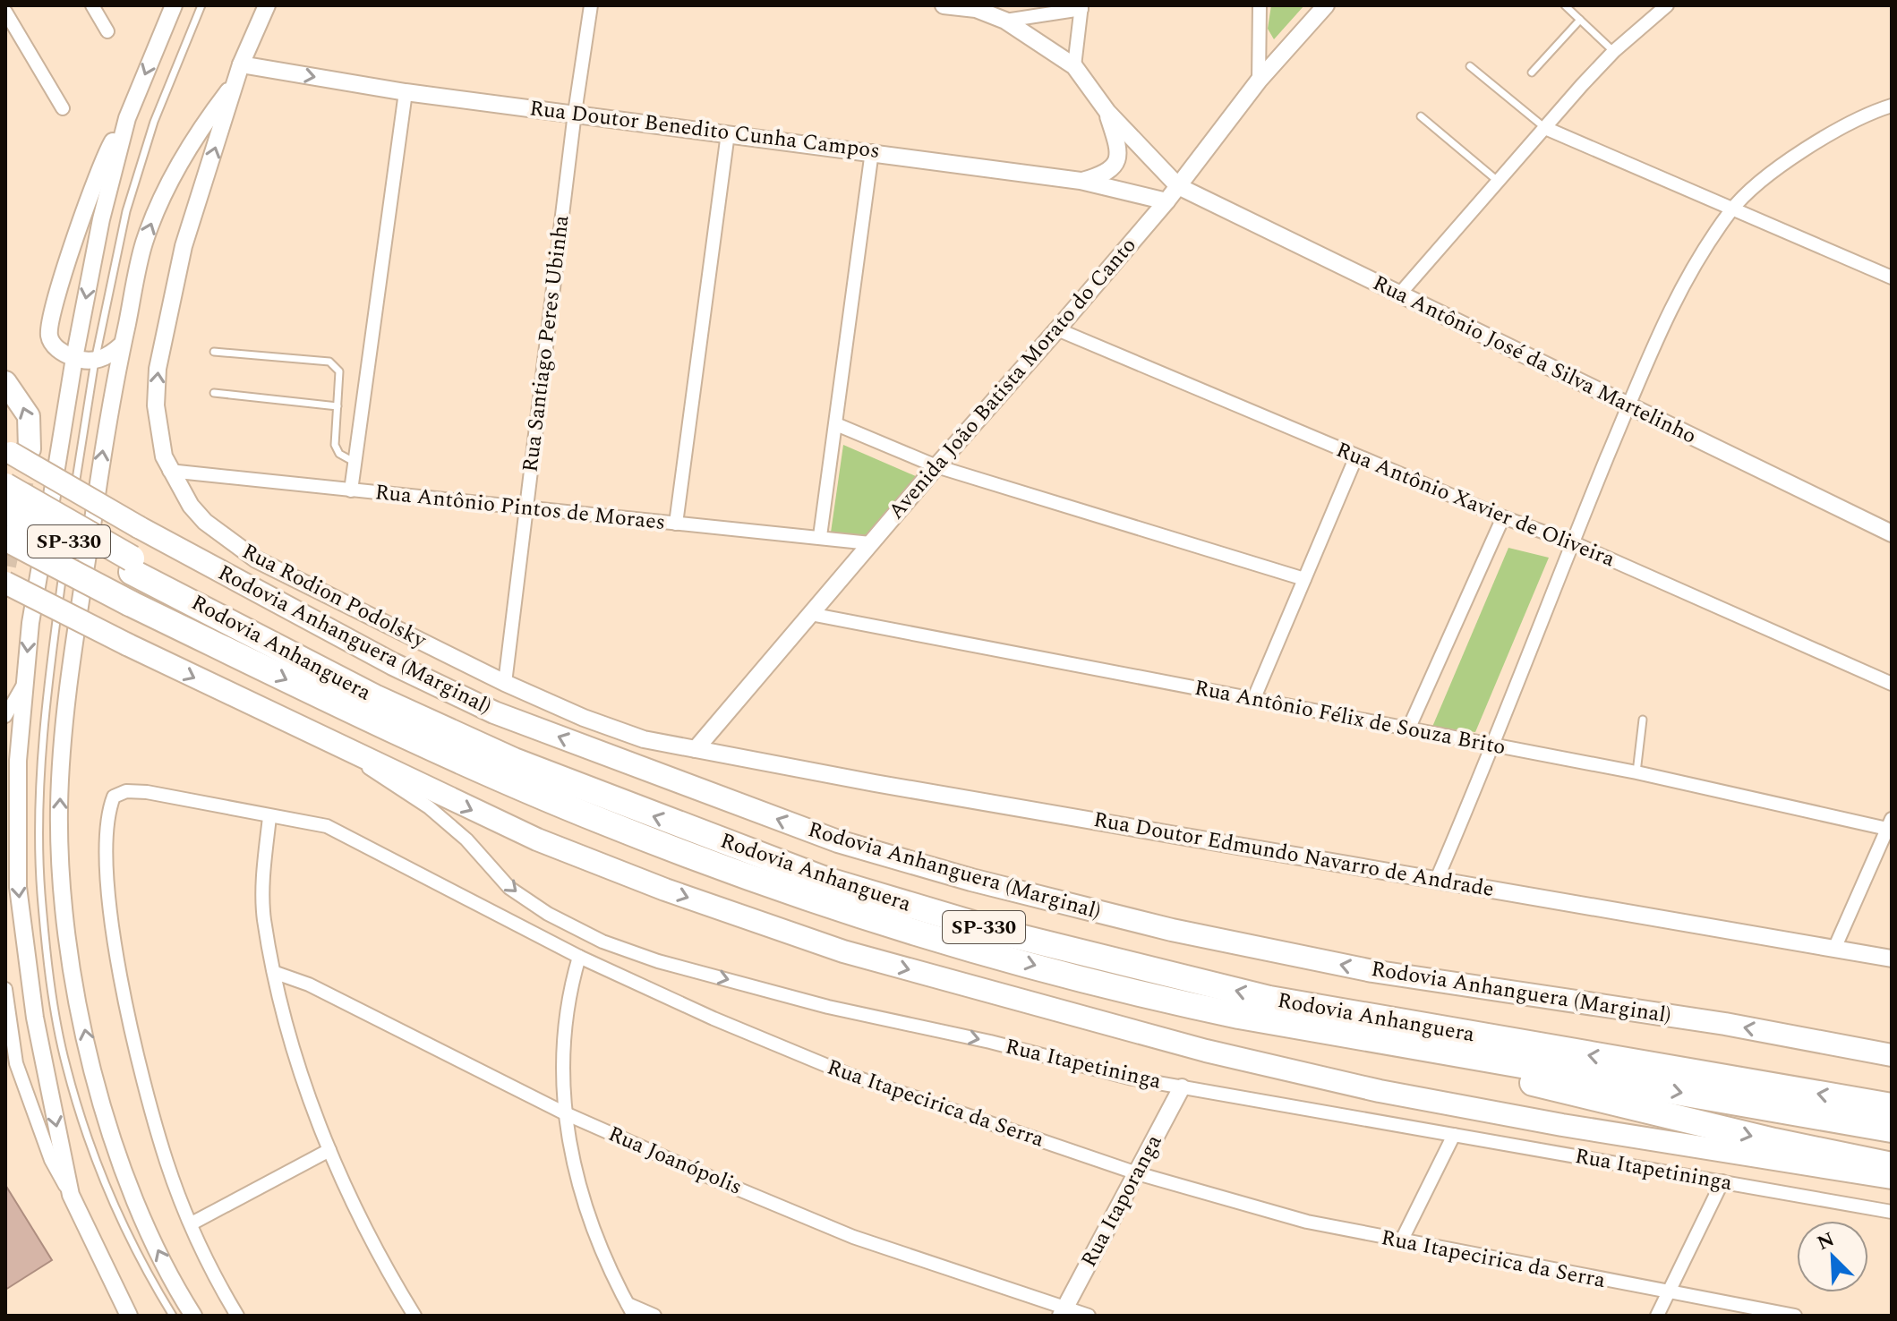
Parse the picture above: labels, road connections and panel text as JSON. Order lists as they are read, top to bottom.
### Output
{
  "streets": {
    "highway": ["SP-330", "Rodovia Anhanguera (Marginal)", "Rodovia Anhanguera"],
    "street": [
      "Rua Doutor Benedito Cunha Campos",
      "Rua Santiago Peres Ubinha",
      "Rua Antônio José da Silva Martelinho",
      "Avenida João Batista Morato do Canto",
      "Rua Antônio Xavier de Oliveira",
      "Rua Antônio Pintos de Moraes",
      "Rua Rodion Podolsky",
      "Rua Antônio Félix de Souza Brito",
      "Rua Doutor Edmundo Navarro de Andrade",
      "Rua Itapetininga",
      "Rua Itapecirica da Serra",
      "Rua Joanópolis",
      "Rua Itaporanga"
    ]
  },
  "crossings": [
    ["Rua Doutor Benedito Cunha Campos", "Rua Santiago Peres Ubinha"],
    ["Rua Doutor Benedito Cunha Campos", "Avenida João Batista Morato do Canto"],
    ["Rua Doutor Benedito Cunha Campos", "Rua Rodion Podolsky"],
    ["Rua Santiago Peres Ubinha", "Rua Antônio Pintos de Moraes"],
    ["Rua Santiago Peres Ubinha", "Rua Rodion Podolsky"],
    ["Rua Antônio José da Silva Martelinho", "Avenida João Batista Morato do Canto"],
    ["Avenida João Batista Morato do Canto", "Rua Antônio Xavier de Oliveira"],
    ["Avenida João Batista Morato do Canto", "Rua Antônio Pintos de Moraes"],
    ["Avenida João Batista Morato do Canto", "Rua Rodion Podolsky"],
    ["Avenida João Batista Morato do Canto", "Rua Antônio Félix de Souza Brito"],
    ["Avenida João Batista Morato do Canto", "Rua Doutor Edmundo Navarro de Andrade"],
    ["Rua Antônio Pintos de Moraes", "Rua Rodion Podolsky"],
    ["Rua Rodion Podolsky", "Rua Doutor Edmundo Navarro de Andrade"],
    ["Rua Itapetininga", "Rua Itaporanga"],
    ["Rua Itapecirica da Serra", "Rua Itaporanga"],
    ["Rua Joanópolis", "Rua Itaporanga"]
  ],
  "one_way": ["Rua Itapetininga"],
  "north": "top left"
}
